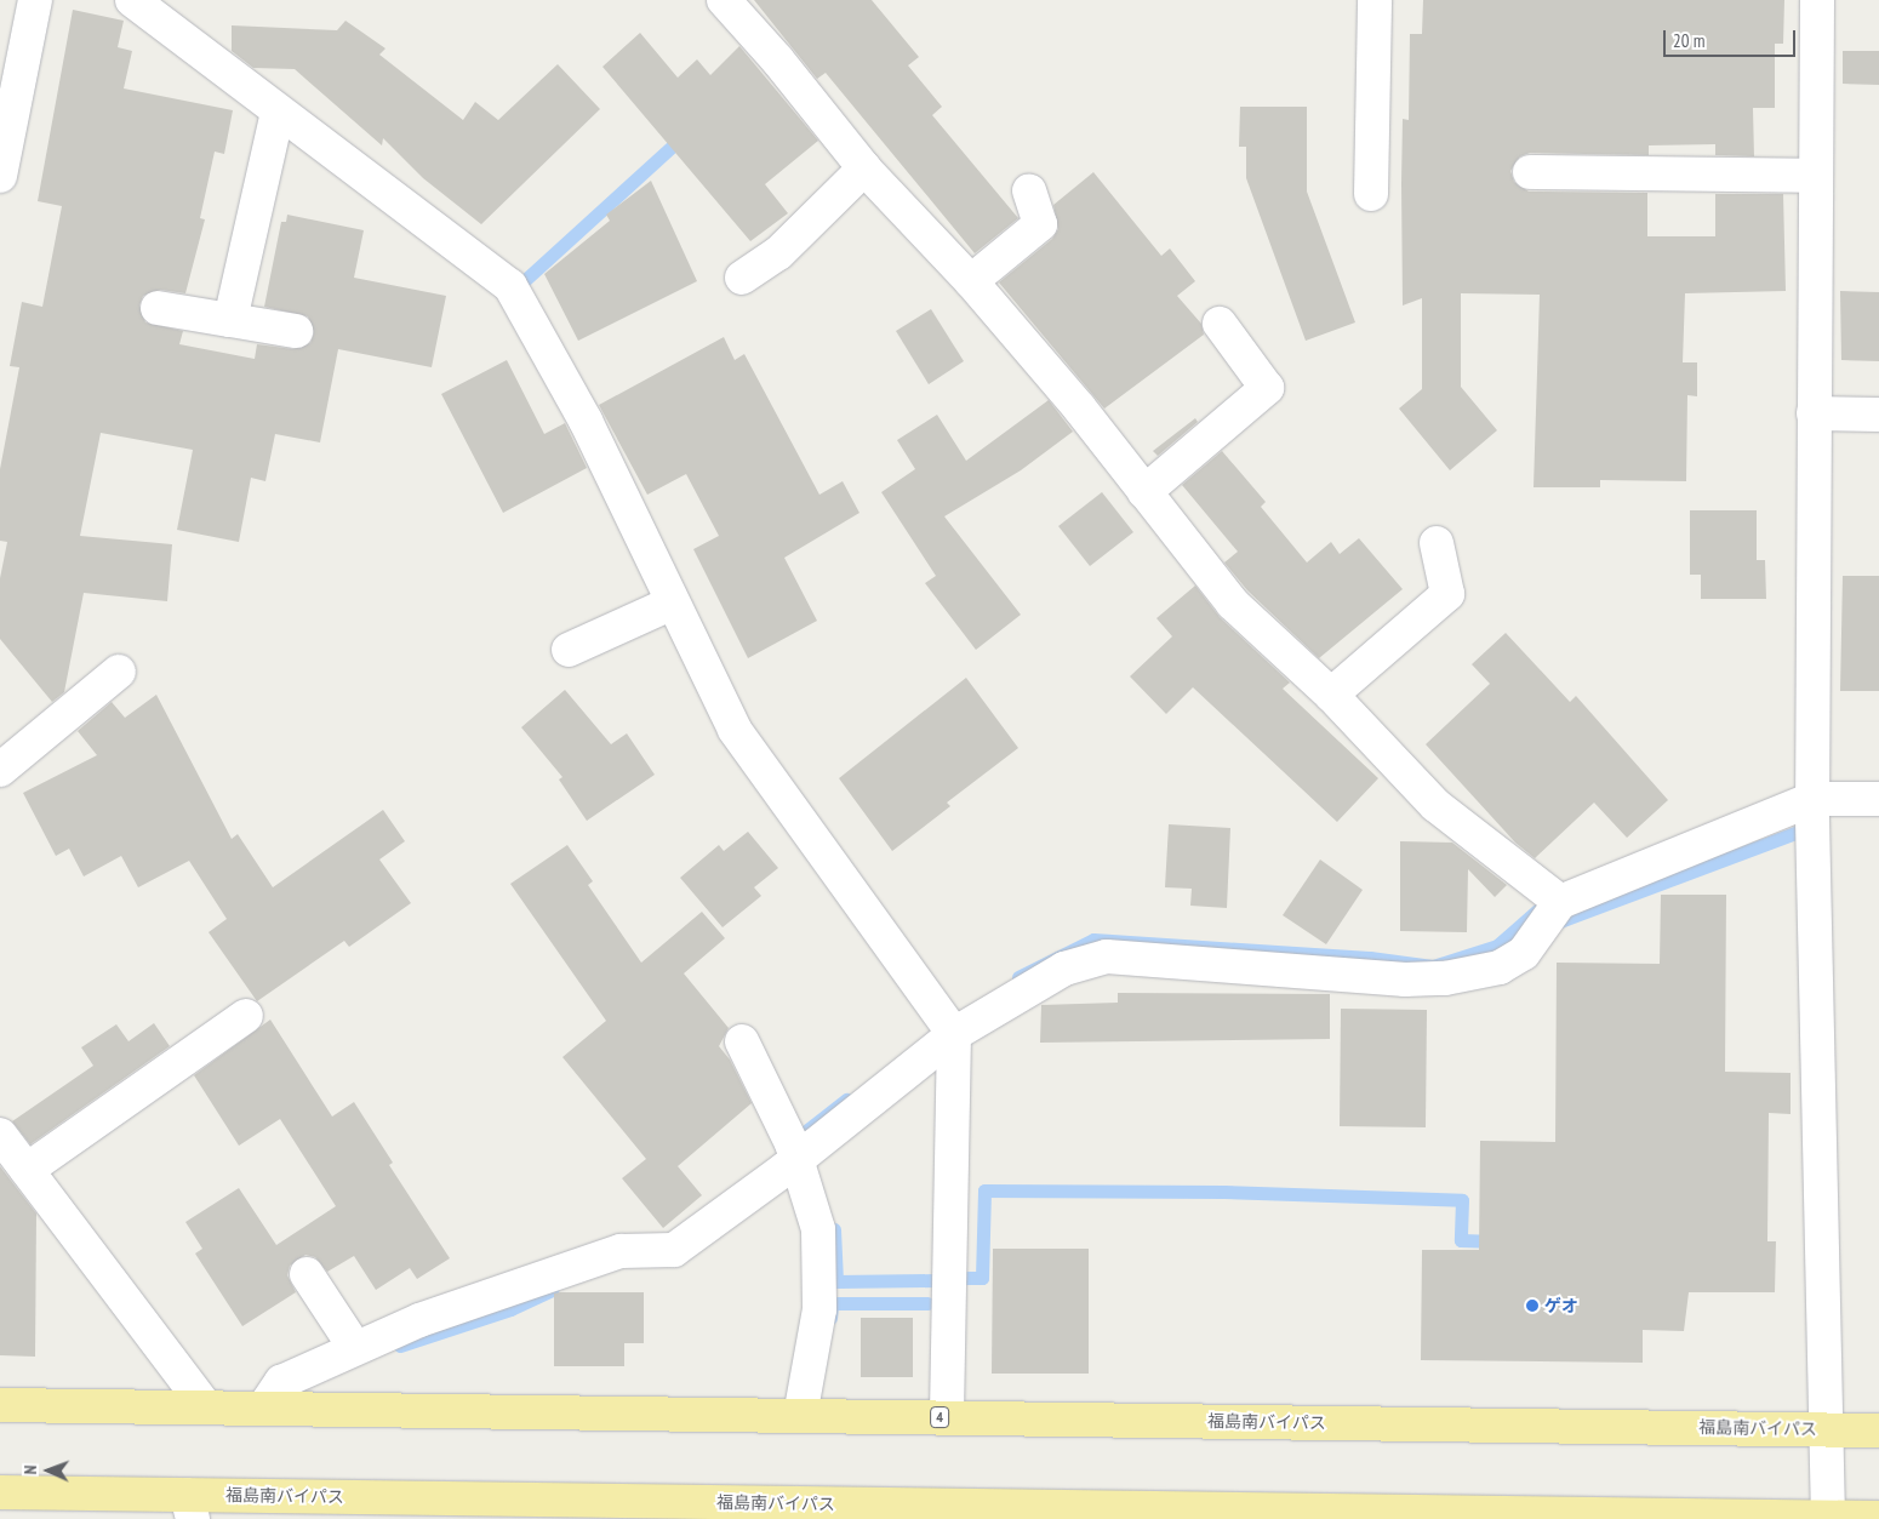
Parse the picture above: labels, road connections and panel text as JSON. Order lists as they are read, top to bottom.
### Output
{
  "streets": {
    "highway": ["4", "福島南バイパス"]
  },
  "places": ["ゲオ"],
  "scale_bar": "20 m",
  "north": "left"
}
